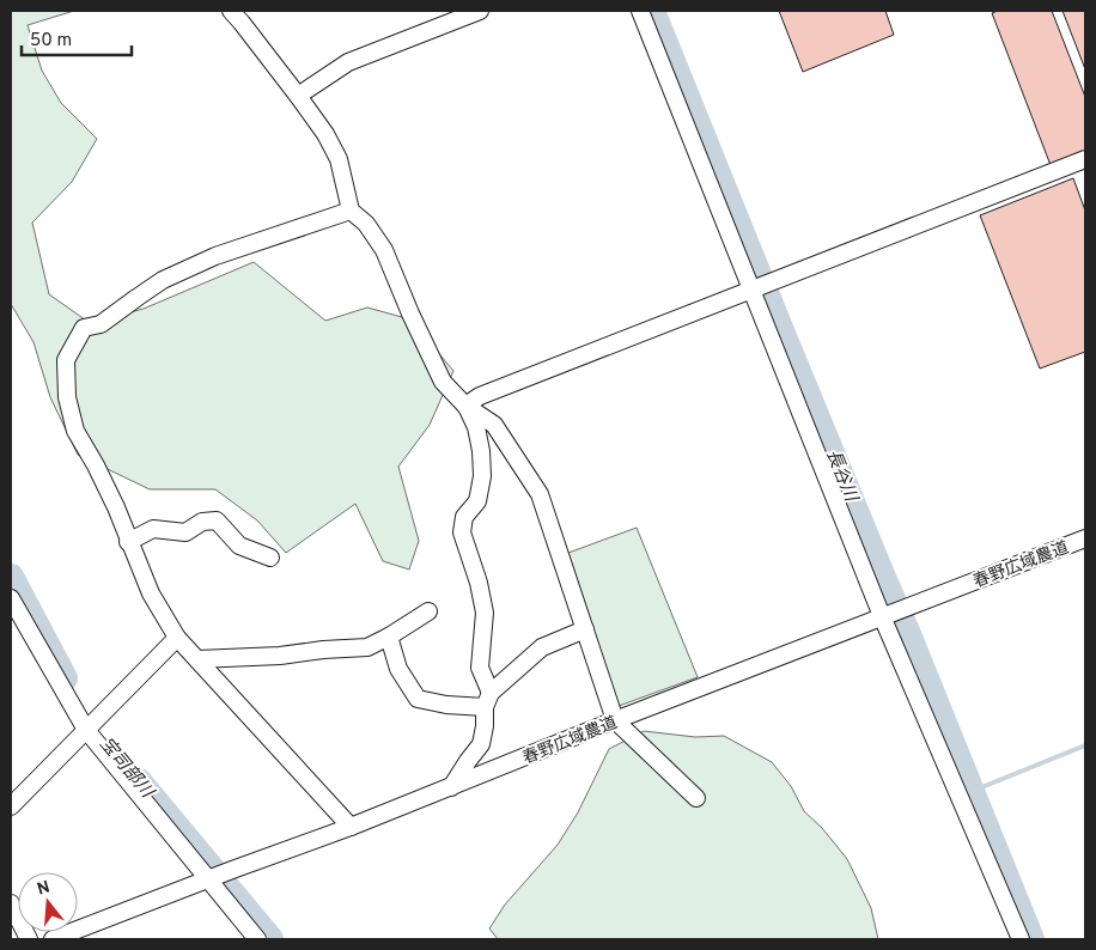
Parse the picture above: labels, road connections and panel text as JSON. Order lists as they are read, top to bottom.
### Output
{
  "streets": {
    "street": ["春野広域農道"]
  },
  "water": ["長谷川", "宝司部川"],
  "scale_bar": "50 m",
  "north": "top"
}
